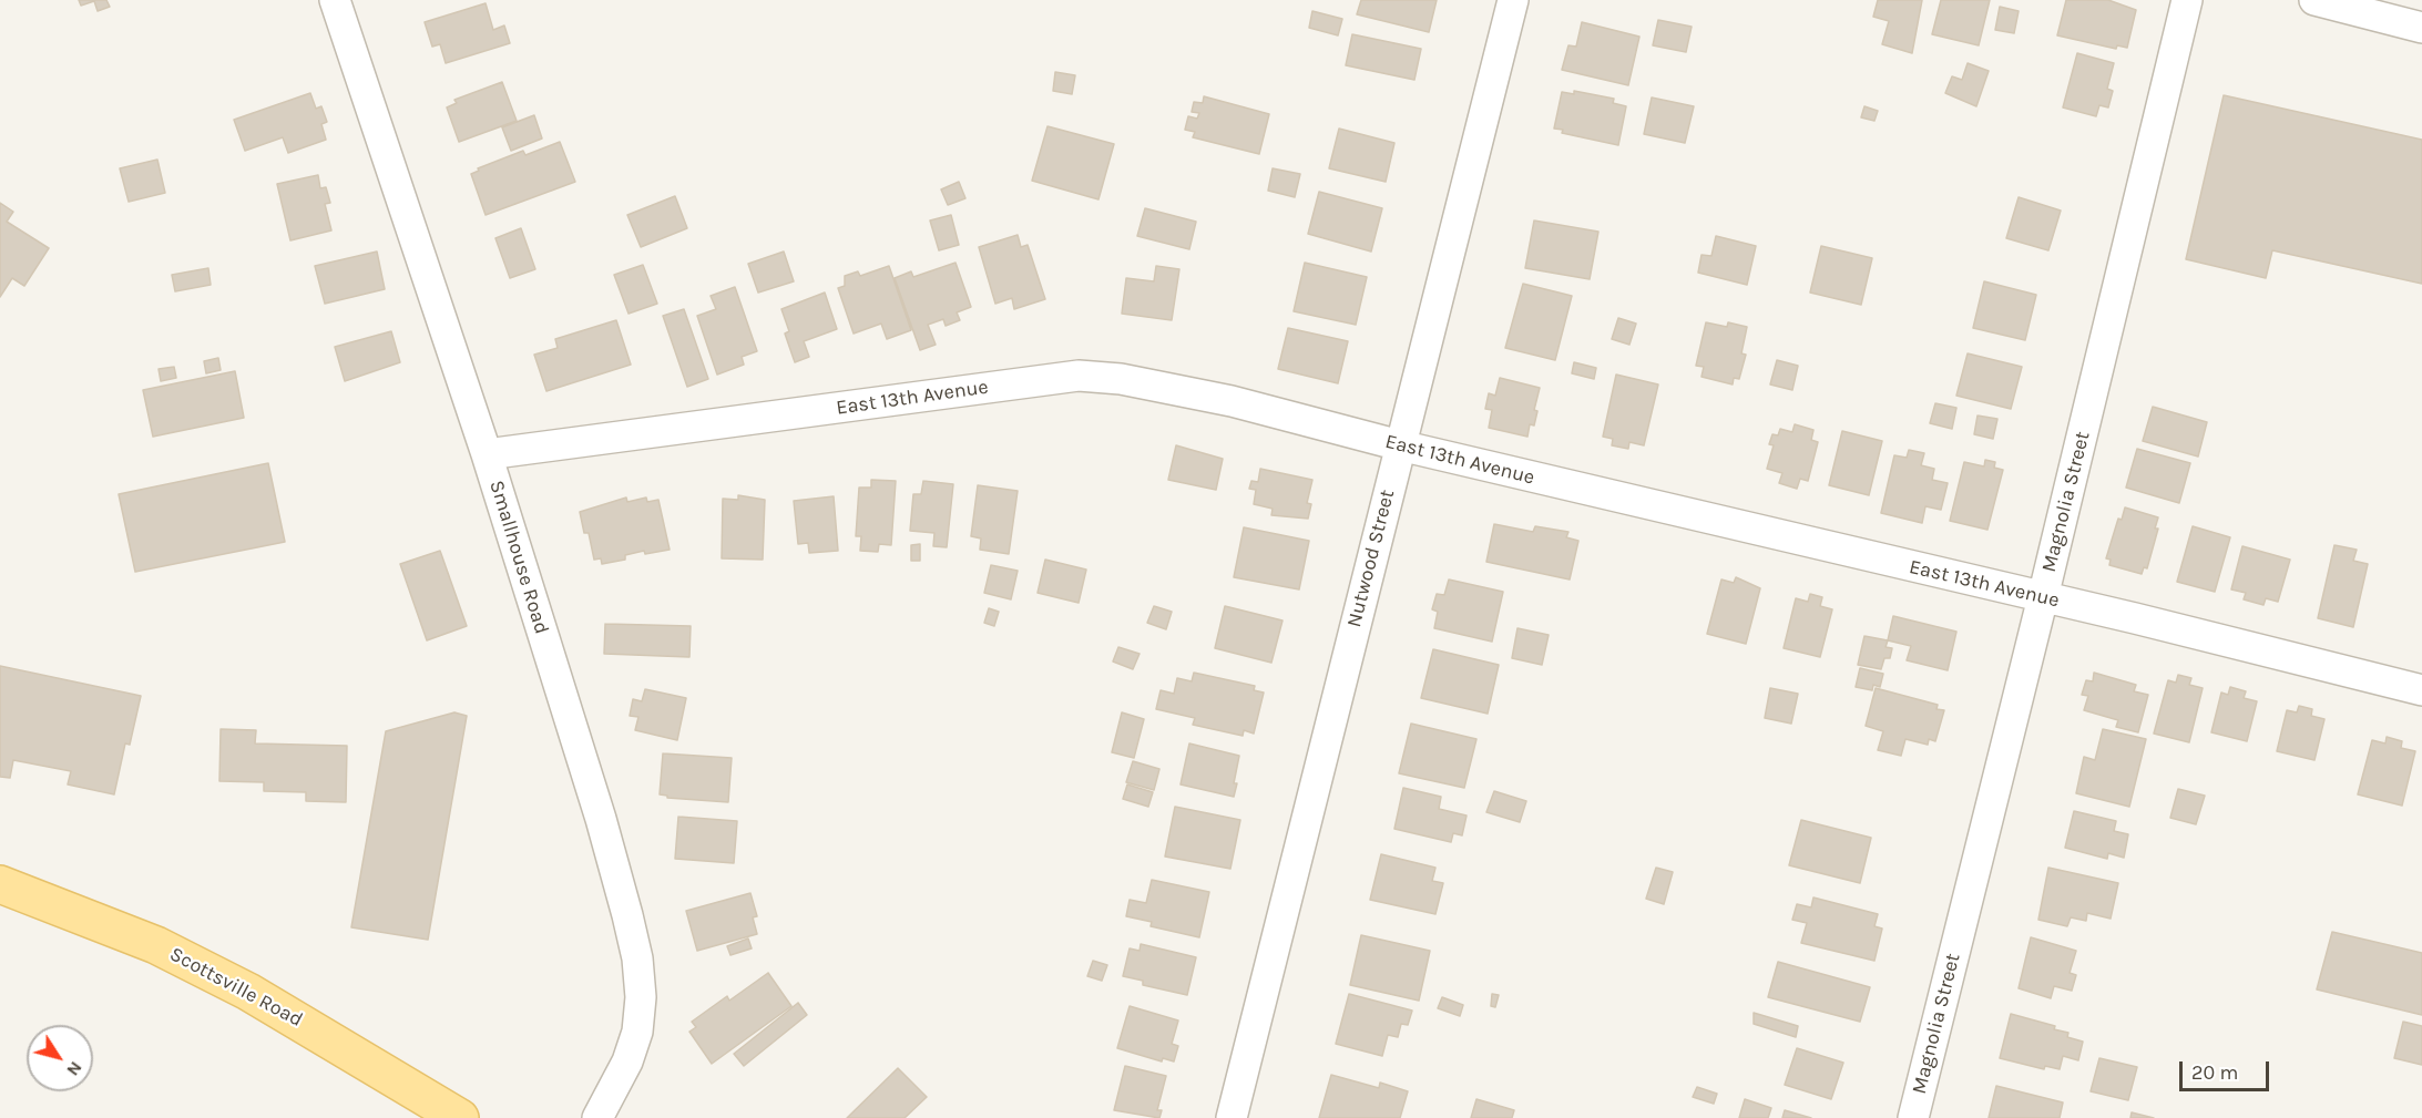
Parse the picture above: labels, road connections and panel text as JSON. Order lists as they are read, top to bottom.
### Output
{
  "streets": {
    "main road": ["Scottsville Road"],
    "street": [
      "East 13th Avenue",
      "Magnolia Street",
      "Smallhouse Road",
      "Nutwood Street"
    ]
  },
  "crossings": [
    ["East 13th Avenue", "Magnolia Street"],
    ["East 13th Avenue", "Smallhouse Road"],
    ["East 13th Avenue", "Nutwood Street"]
  ],
  "scale_bar": "20 m",
  "north": "bottom right"
}
